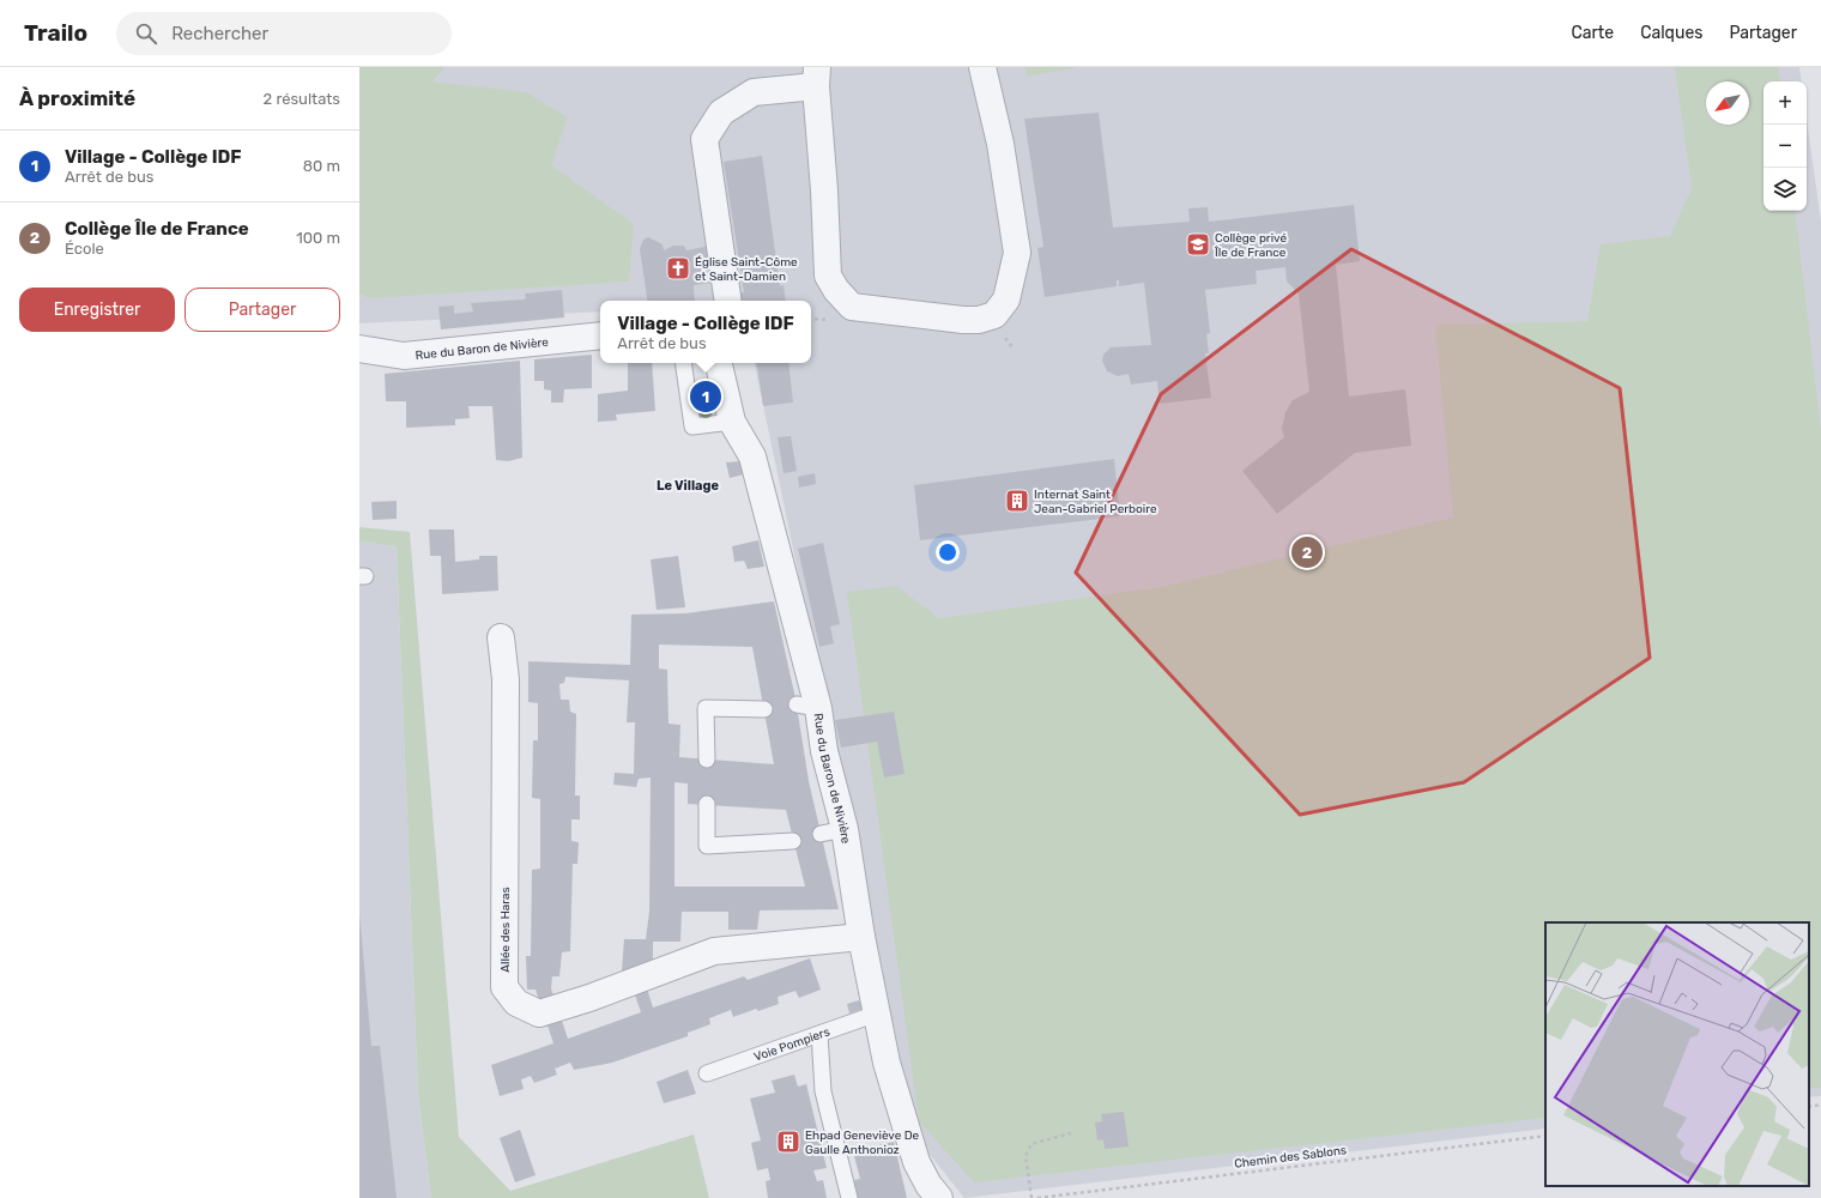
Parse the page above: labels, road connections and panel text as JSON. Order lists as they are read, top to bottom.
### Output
{
  "streets": {
    "street": ["Rue du Baron de Nivière", "Allée des Haras"],
    "lane": ["Voie Pompiers"],
    "path": ["Chemin des Sablons"]
  },
  "crossings": [
    ["Rue du Baron de Nivière", "Allée des Haras"],
    ["Rue du Baron de Nivière", "Voie Pompiers"]
  ],
  "districts": ["Le Village"],
  "places": {
    "school or university": ["Collège privé Île de France"],
    "church": ["Église Saint-Côme et Saint-Damien"],
    "building": ["Internat Saint Jean-Gabriel Perboire", "Ehpad Geneviève De Gaulle Anthonioz"]
  },
  "north": "bottom left",
  "page": {
    "header": "Trailo",
    "search": "Rechercher",
    "nav": ["Carte", "Calques", "Partager"],
    "heading": ["À proximité", "2 résultats"],
    "map_buttons": ["+", "−"],
    "list": [
      {
        "mark": "1",
        "name": "Village - Collège IDF",
        "note": "Arrêt de bus",
        "value": "80 m"
      },
      {
        "mark": "2",
        "name": "Collège Île de France",
        "note": "École",
        "value": "100 m"
      }
    ],
    "buttons": ["Enregistrer", "Partager"],
    "popup": ["Village - Collège IDF", "Arrêt de bus"],
    "pins": ["1", "2"]
  }
}
